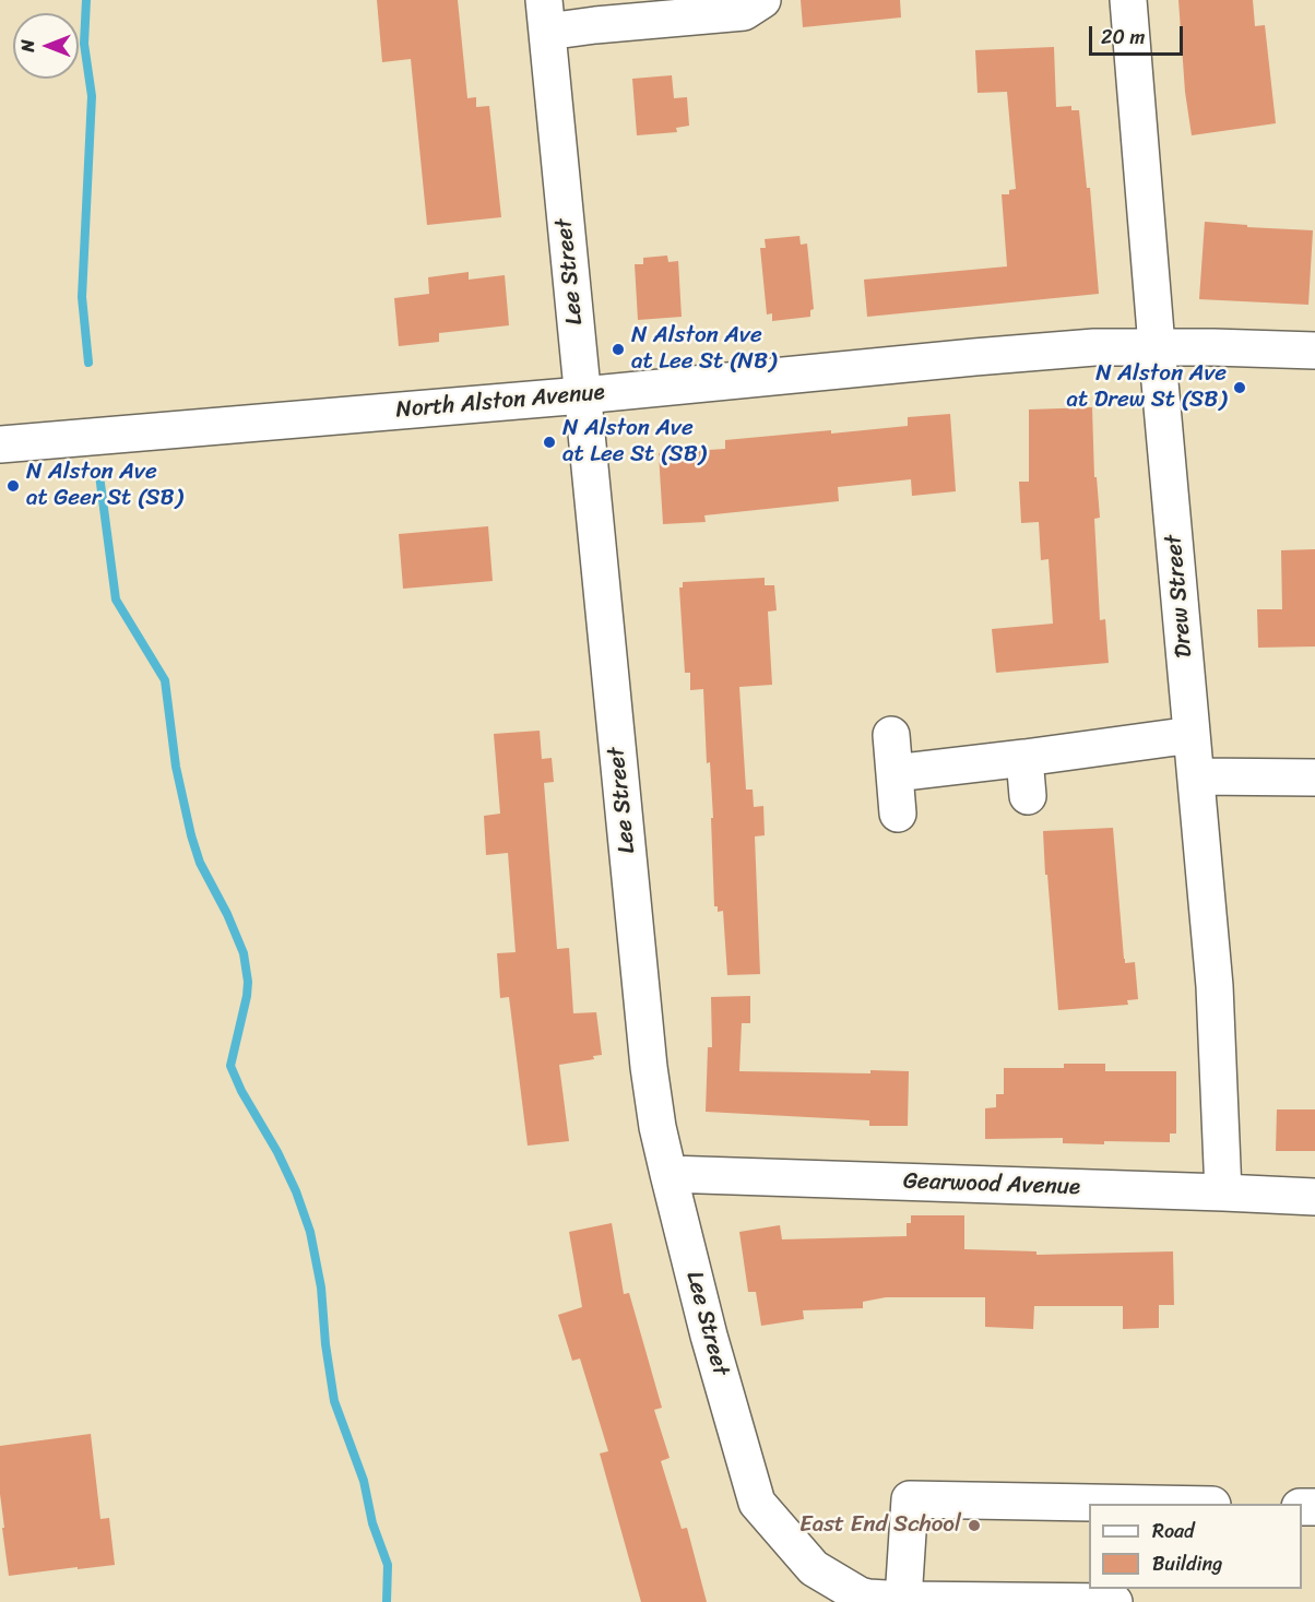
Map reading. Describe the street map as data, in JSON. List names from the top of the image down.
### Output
{
  "streets": {
    "street": [
      "Lee Street",
      "North Alston Avenue",
      "Drew Street",
      "Gearwood Avenue"
    ]
  },
  "crossings": [
    ["Lee Street", "North Alston Avenue"],
    ["Lee Street", "Gearwood Avenue"],
    ["North Alston Avenue", "Drew Street"],
    ["Drew Street", "Gearwood Avenue"]
  ],
  "places": [
    "N Alston Ave at Lee St (NB)",
    "N Alston Ave at Drew St (SB)",
    "N Alston Ave at Lee St (SB)",
    "N Alston Ave at Geer St (SB)",
    "East End School"
  ],
  "legend": ["Road", "Building"],
  "scale_bar": "20 m",
  "north": "left"
}
